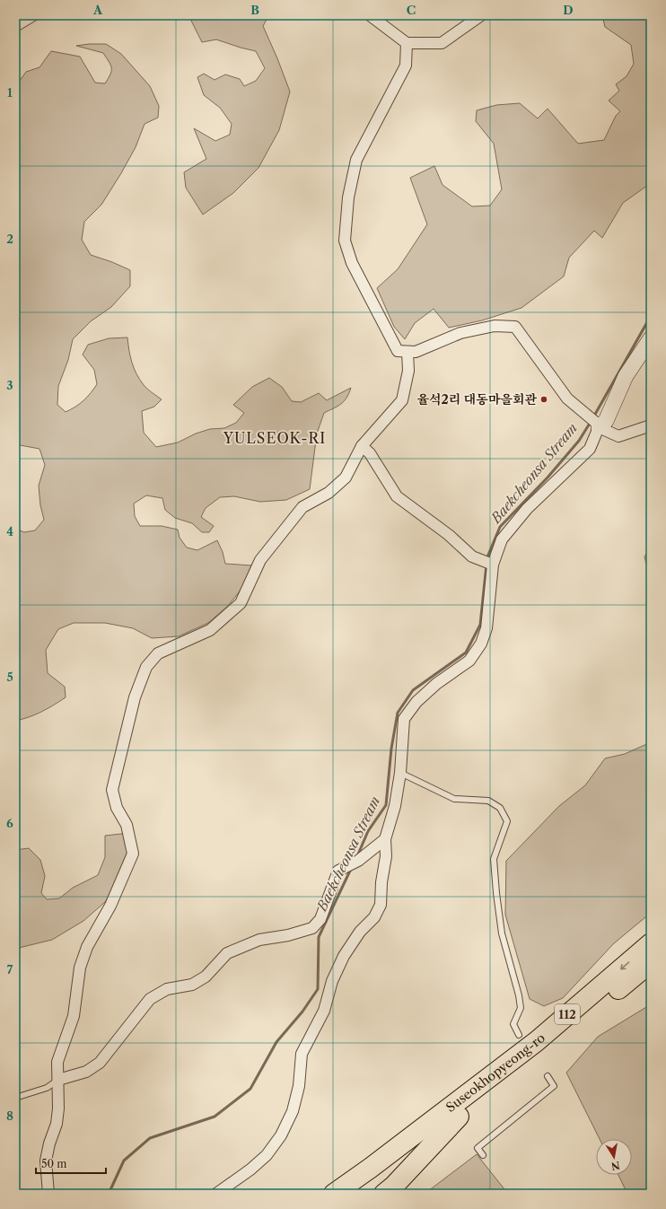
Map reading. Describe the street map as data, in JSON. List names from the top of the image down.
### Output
{
  "streets": {
    "highway": ["112", "Suseokhopyeong-ro"]
  },
  "districts": ["YULSEOK-RI"],
  "water": ["Baekcheonsa Stream"],
  "places": ["율석2리 대동마을회관"],
  "scale_bar": "50 m",
  "north": "bottom",
  "grid": {
    "columns": [
      "A",
      "B",
      "C",
      "D"
    ],
    "rows": [
      "1",
      "2",
      "3",
      "4",
      "5",
      "6",
      "7",
      "8"
    ]
  }
}
